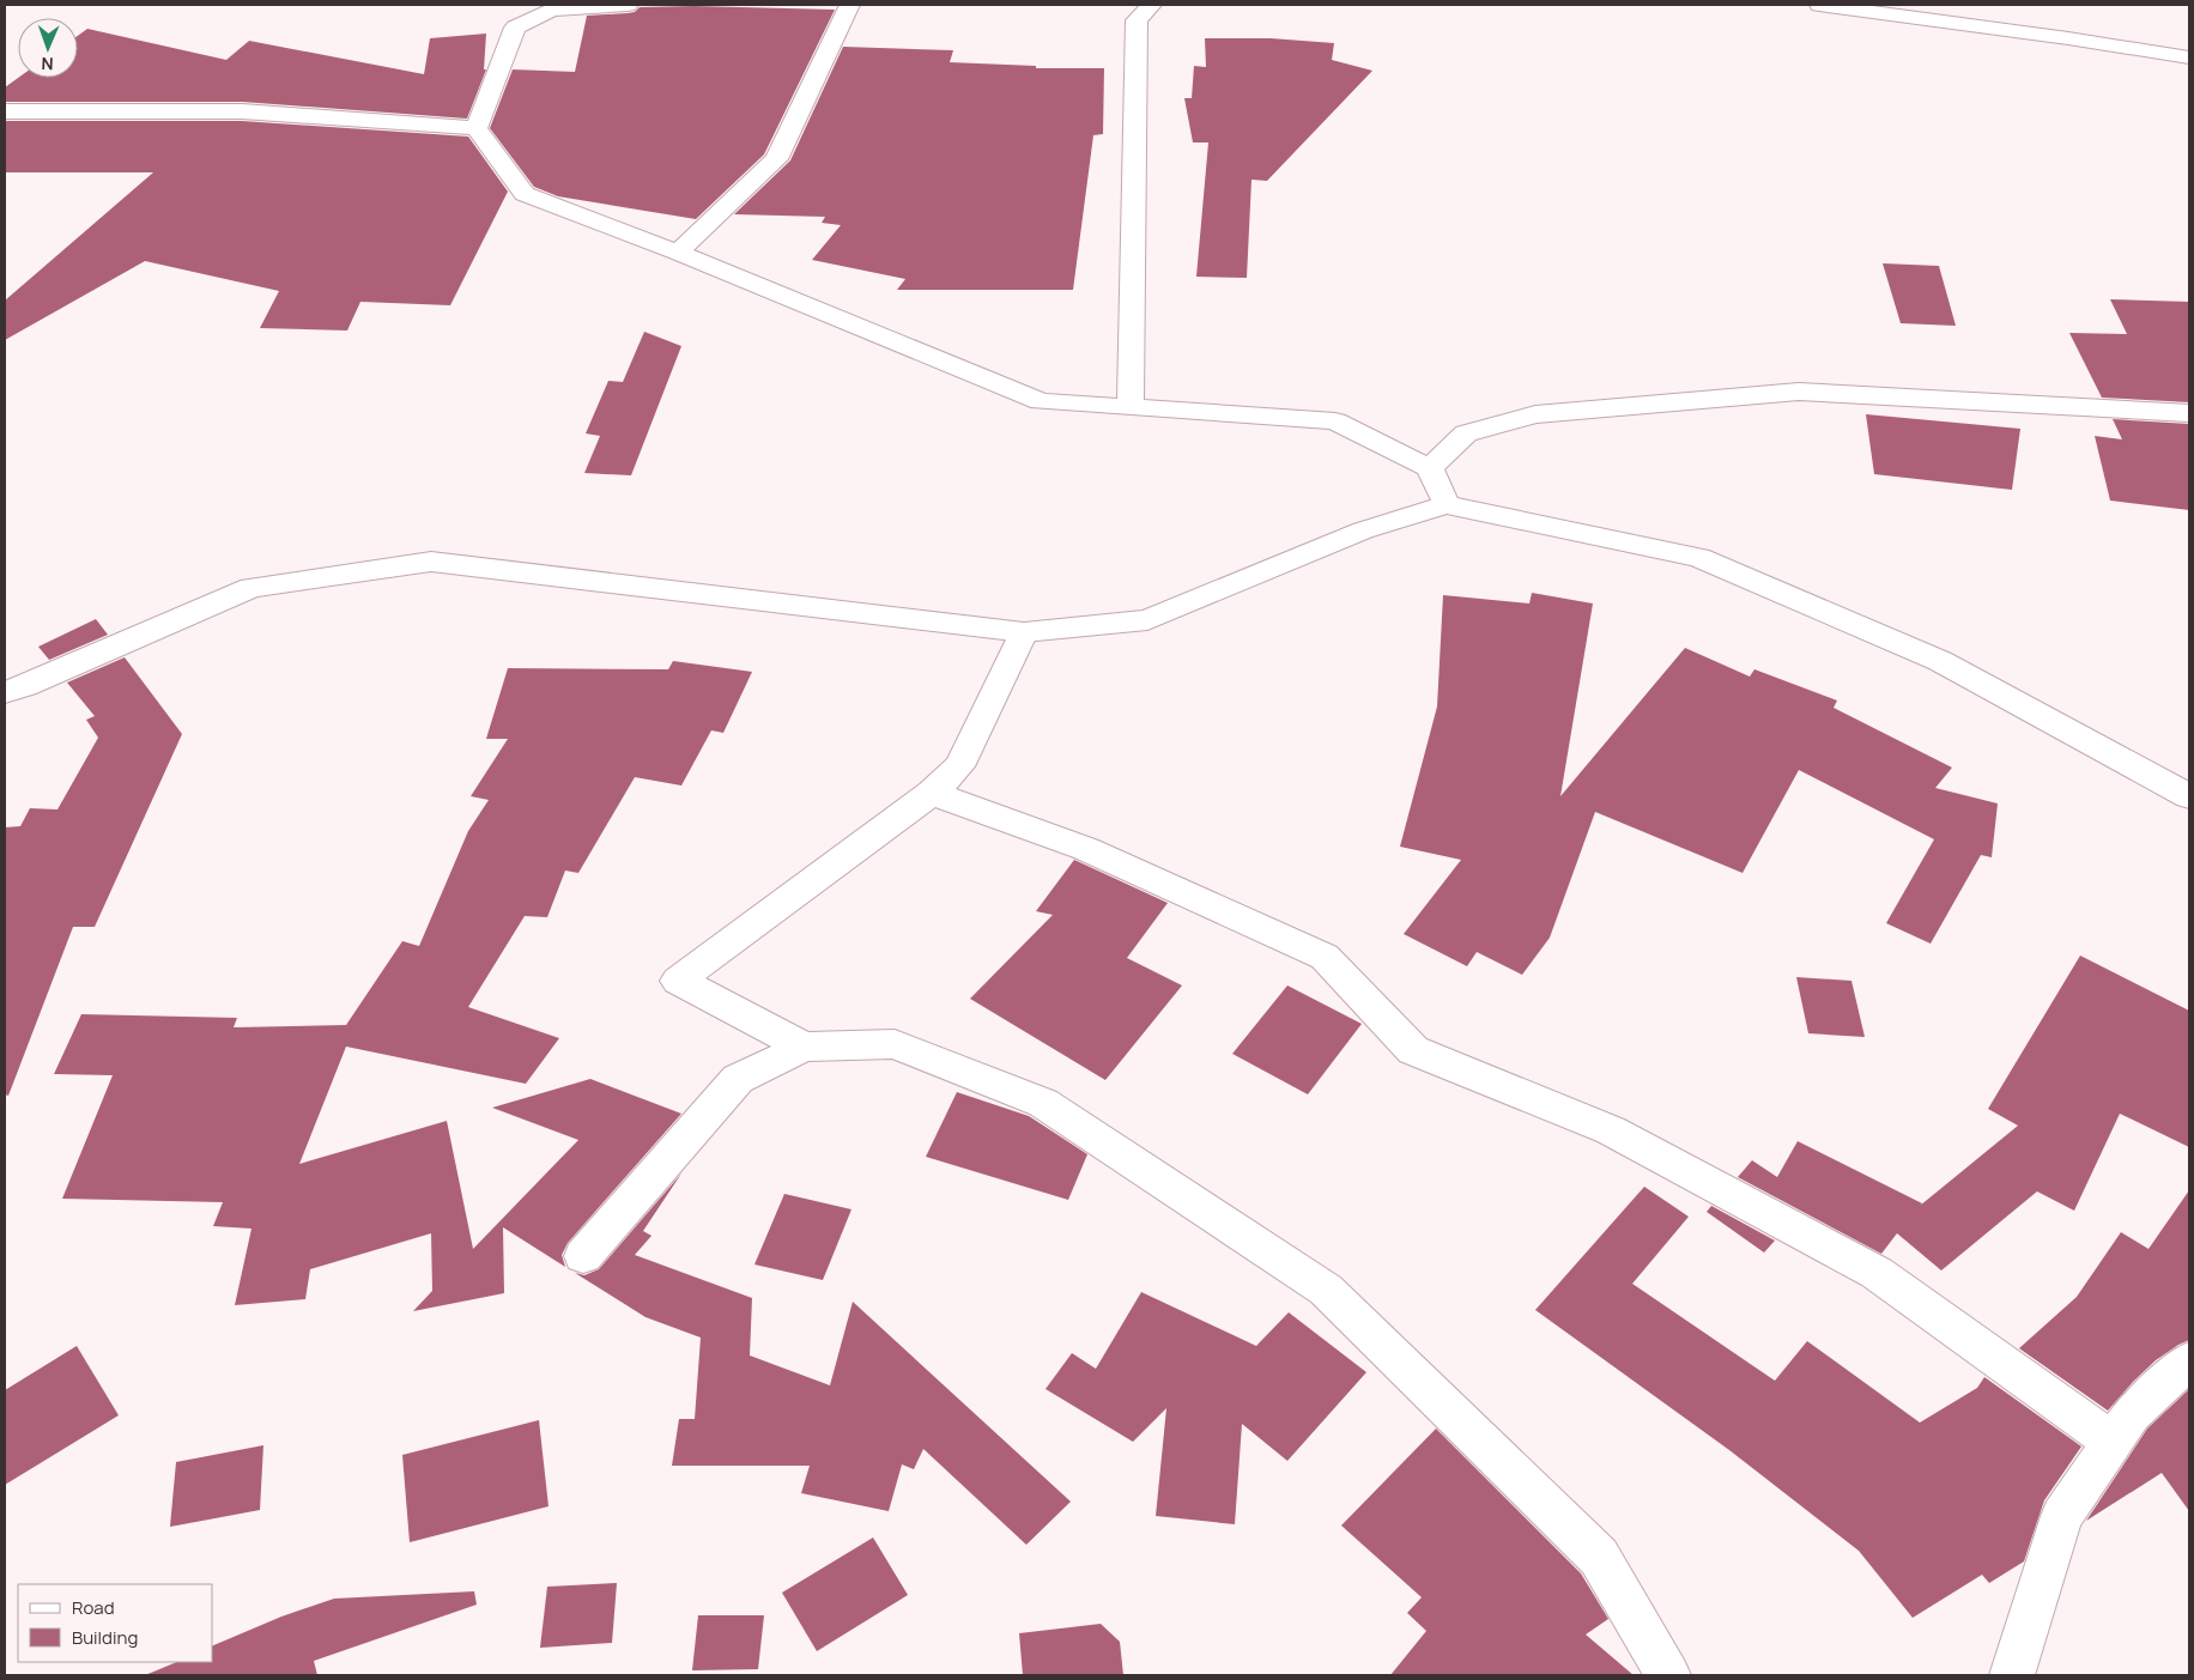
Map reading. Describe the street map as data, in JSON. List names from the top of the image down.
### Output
{
  "legend": ["Road", "Building"],
  "north": "bottom"
}
